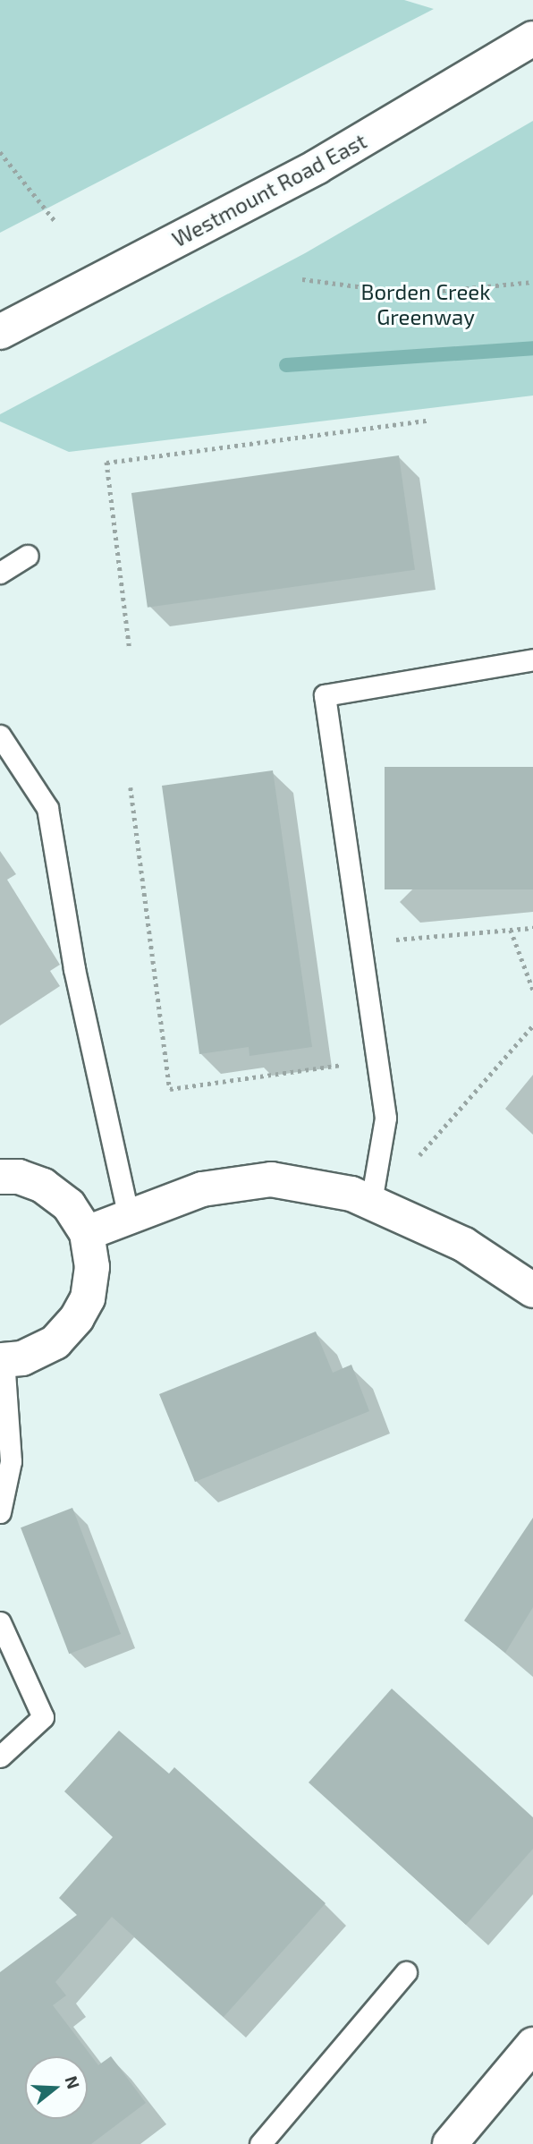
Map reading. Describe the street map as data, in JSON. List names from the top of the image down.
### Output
{
  "streets": {
    "street": ["Westmount Road East"]
  },
  "parks": ["Borden Creek Greenway"],
  "north": "right"
}
